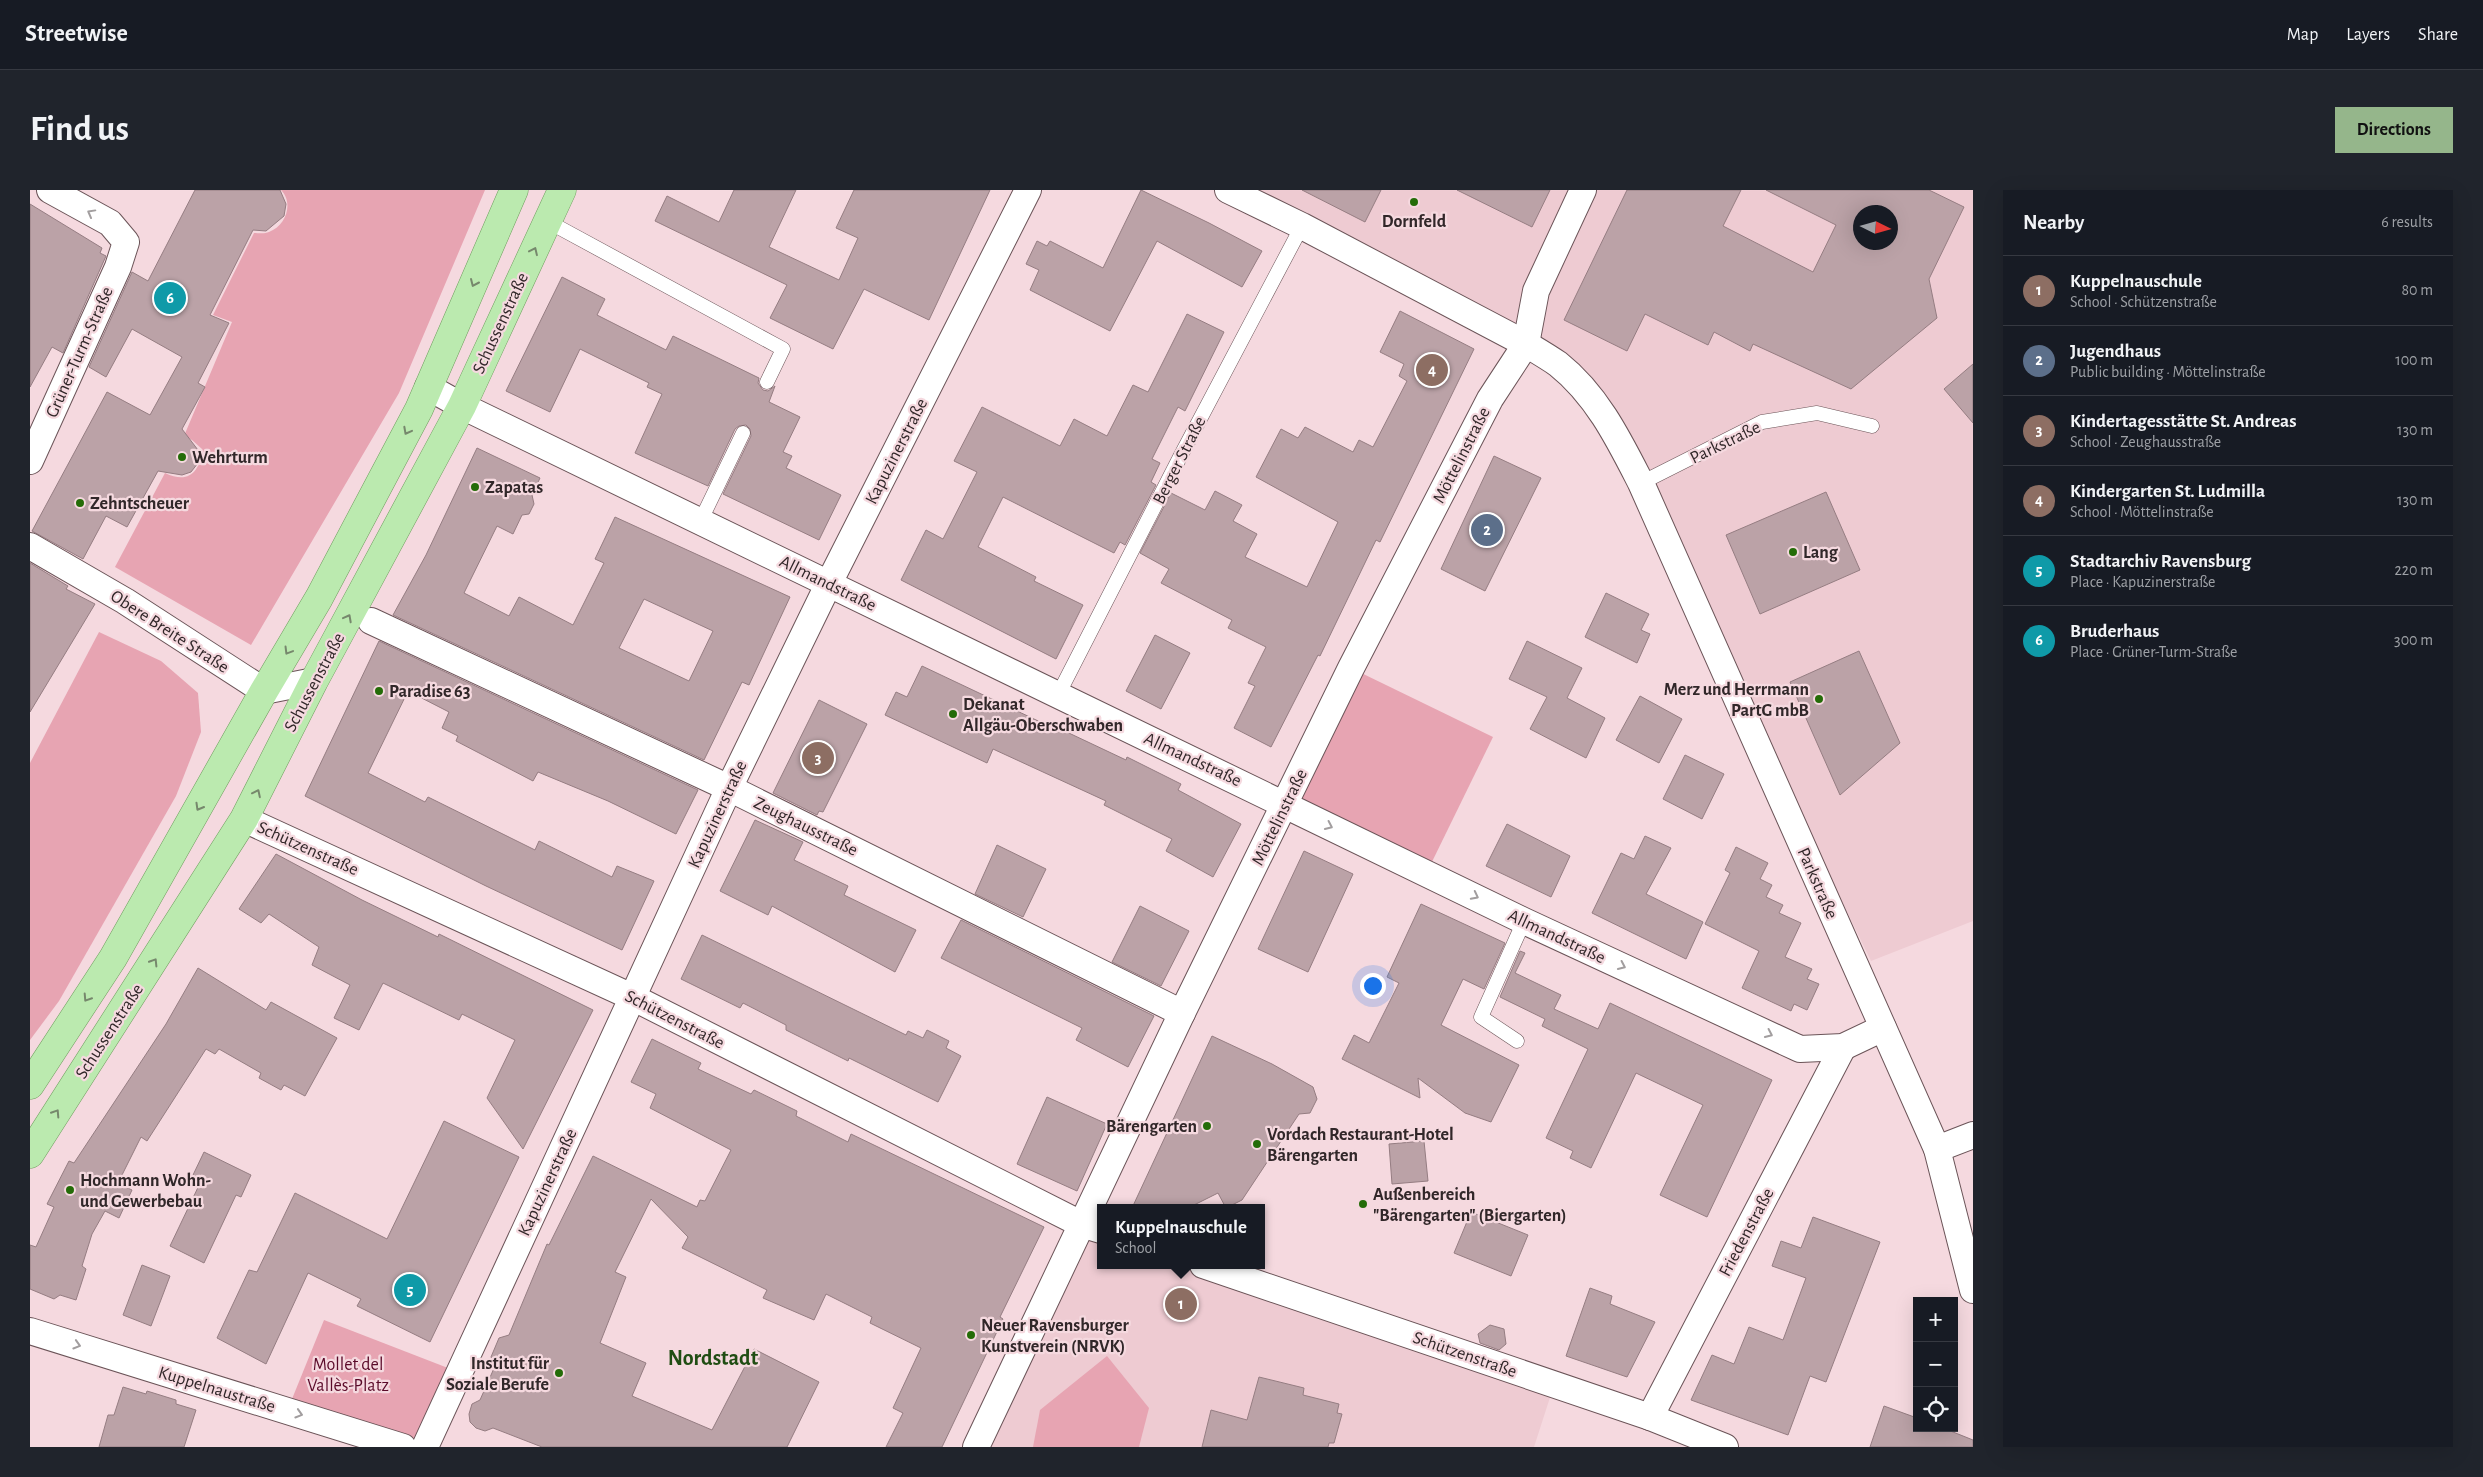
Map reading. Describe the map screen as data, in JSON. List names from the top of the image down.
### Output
{
  "streets": {
    "main road": ["Schussenstraße"],
    "street": [
      "Grüner-Turm-Straße",
      "Parkstraße",
      "Kapuzinerstraße",
      "Möttelinstraße",
      "Allmandstraße",
      "Obere Breite Straße",
      "Zeughausstraße",
      "Schützenstraße",
      "Friedenstraße",
      "Kuppelnaustraße"
    ],
    "lane": ["Berger Straße"]
  },
  "crossings": [
    ["Schussenstraße", "Allmandstraße"],
    ["Schussenstraße", "Obere Breite Straße"],
    ["Schussenstraße", "Schützenstraße"],
    ["Parkstraße", "Möttelinstraße"],
    ["Parkstraße", "Allmandstraße"],
    ["Kapuzinerstraße", "Allmandstraße"],
    ["Kapuzinerstraße", "Zeughausstraße"],
    ["Kapuzinerstraße", "Schützenstraße"],
    ["Möttelinstraße", "Allmandstraße"],
    ["Möttelinstraße", "Zeughausstraße"],
    ["Möttelinstraße", "Schützenstraße"],
    ["Berger Straße", "Allmandstraße"],
    ["Allmandstraße", "Friedenstraße"],
    ["Schützenstraße", "Friedenstraße"]
  ],
  "one_way": ["Grüner-Turm-Straße", "Allmandstraße", "Kuppelnaustraße"],
  "districts": ["Nordstadt"],
  "parks": ["Mollet del Vallès-Platz"],
  "places": [
    "Dornfeld",
    "Wehrturm",
    "Zapatas",
    "Zehntscheuer",
    "Lang",
    "Paradise 63",
    "Merz und Herrmann PartG mbB",
    "Dekanat Allgäu-Oberschwaben",
    "Bärengarten",
    "Vordach Restaurant-Hotel Bärengarten",
    "Hochmann Wohn- und Gewerbebau",
    "Außenbereich \"Bärengarten\" (Biergarten)",
    "Neuer Ravensburger Kunstverein (NRVK)",
    "Institut für Soziale Berufe"
  ],
  "north": "right",
  "page": {
    "header": "Streetwise",
    "nav": ["Map", "Layers", "Share"],
    "buttons": "Directions",
    "title": "Find us",
    "heading": ["Nearby", "6 results"],
    "list": [
      {
        "mark": "1",
        "name": "Kuppelnauschule",
        "note": "School · Schützenstraße",
        "value": "80 m"
      },
      {
        "mark": "2",
        "name": "Jugendhaus",
        "note": "Public building · Möttelinstraße",
        "value": "100 m"
      },
      {
        "mark": "3",
        "name": "Kindertagesstätte St. Andreas",
        "note": "School · Zeughausstraße",
        "value": "130 m"
      },
      {
        "mark": "4",
        "name": "Kindergarten St. Ludmilla",
        "note": "School · Möttelinstraße",
        "value": "130 m"
      },
      {
        "mark": "5",
        "name": "Stadtarchiv Ravensburg",
        "note": "Place · Kapuzinerstraße",
        "value": "220 m"
      },
      {
        "mark": "6",
        "name": "Bruderhaus",
        "note": "Place · Grüner-Turm-Straße",
        "value": "300 m"
      }
    ],
    "pins": [
      "6",
      "4",
      "2",
      "3",
      "5",
      "1"
    ],
    "popup": ["Kuppelnauschule", "School"],
    "map_buttons": ["+", "−"]
  }
}
